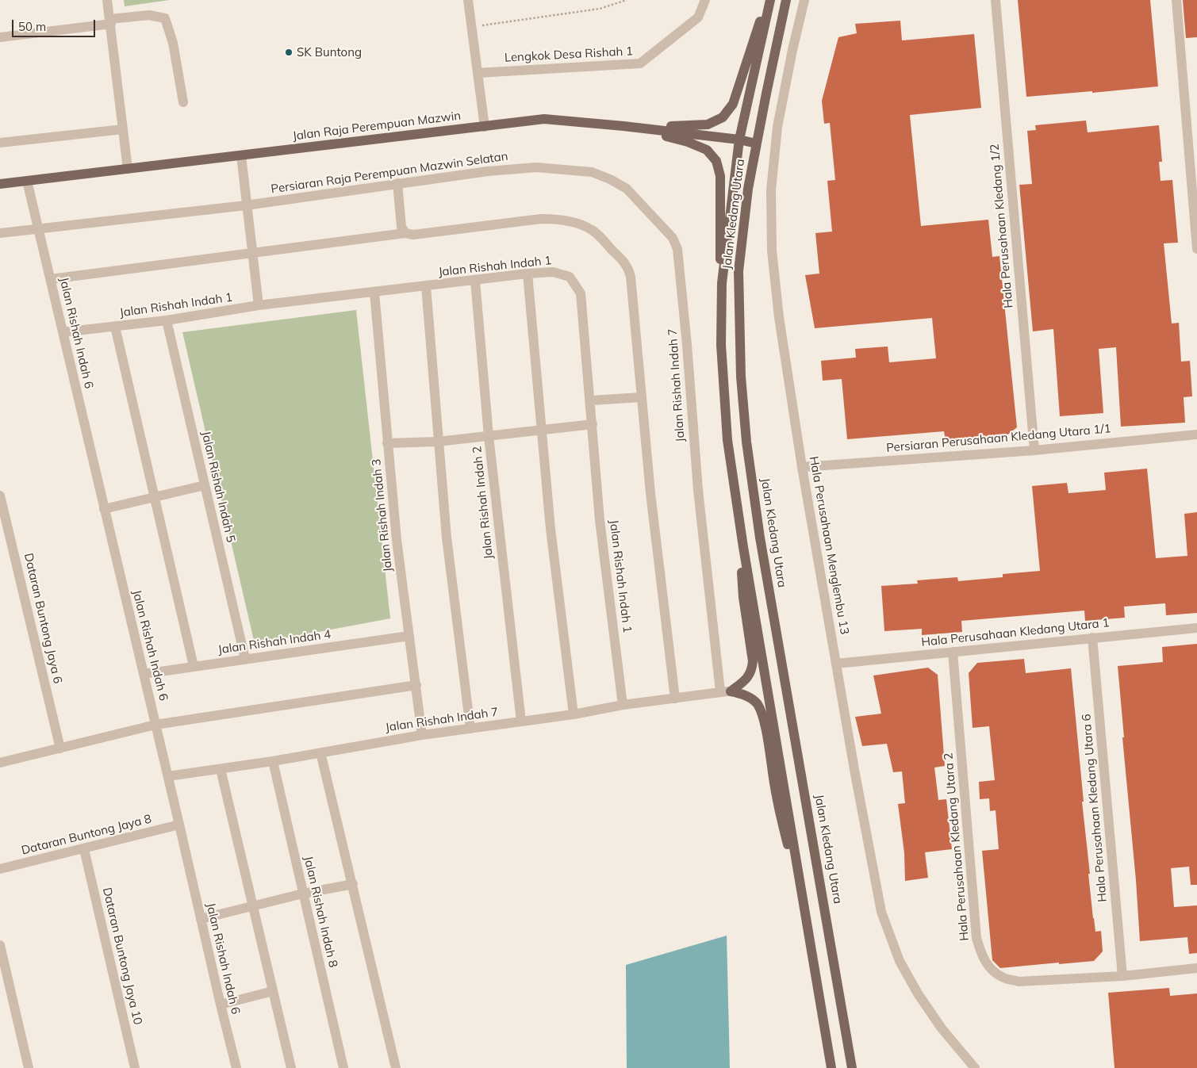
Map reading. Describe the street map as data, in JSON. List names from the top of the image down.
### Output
{
  "streets": {
    "main road": ["Jalan Raja Perempuan Mazwin", "Jalan Kledang Utara"],
    "street": [
      "Lengkok Desa Rishah 1",
      "Persiaran Raja Perempuan Mazwin Selatan",
      "Hala Perusahaan Kledang 1/2",
      "Jalan Rishah Indah 1",
      "Jalan Rishah Indah 6",
      "Jalan Rishah Indah 7",
      "Persiaran Perusahaan Kledang Utara 1/1",
      "Jalan Rishah Indah 5",
      "Jalan Rishah Indah 2",
      "Jalan Rishah Indah 3",
      "Hala Perusahaan Menglembu 13",
      "Dataran Buntong Jaya 6",
      "Hala Perusahaan Kledang Utara 1",
      "Jalan Rishah Indah 4",
      "Hala Perusahaan Kledang Utara 6",
      "Dataran Buntong Jaya 8",
      "Hala Perusahaan Kledang Utara 2",
      "Jalan Rishah Indah 8",
      "Dataran Buntong Jaya 10"
    ]
  },
  "crossings": [
    ["Jalan Raja Perempuan Mazwin", "Jalan Kledang Utara"],
    ["Jalan Raja Perempuan Mazwin", "Jalan Rishah Indah 6"],
    ["Persiaran Raja Perempuan Mazwin Selatan", "Jalan Rishah Indah 6"],
    ["Persiaran Raja Perempuan Mazwin Selatan", "Jalan Rishah Indah 7"],
    ["Hala Perusahaan Kledang 1/2", "Persiaran Perusahaan Kledang Utara 1/1"],
    ["Jalan Rishah Indah 1", "Jalan Rishah Indah 6"],
    ["Jalan Rishah Indah 1", "Jalan Rishah Indah 7"],
    ["Jalan Rishah Indah 1", "Jalan Rishah Indah 5"],
    ["Jalan Rishah Indah 1", "Jalan Rishah Indah 2"],
    ["Jalan Rishah Indah 1", "Jalan Rishah Indah 3"],
    ["Jalan Rishah Indah 6", "Jalan Rishah Indah 7"],
    ["Jalan Rishah Indah 6", "Jalan Rishah Indah 4"],
    ["Jalan Rishah Indah 6", "Dataran Buntong Jaya 8"],
    ["Jalan Rishah Indah 7", "Jalan Rishah Indah 2"],
    ["Jalan Rishah Indah 7", "Jalan Rishah Indah 3"],
    ["Jalan Rishah Indah 7", "Jalan Rishah Indah 8"],
    ["Persiaran Perusahaan Kledang Utara 1/1", "Hala Perusahaan Menglembu 13"],
    ["Jalan Rishah Indah 5", "Jalan Rishah Indah 4"],
    ["Jalan Rishah Indah 3", "Jalan Rishah Indah 4"],
    ["Hala Perusahaan Menglembu 13", "Hala Perusahaan Kledang Utara 1"],
    ["Hala Perusahaan Kledang Utara 1", "Hala Perusahaan Kledang Utara 6"],
    ["Hala Perusahaan Kledang Utara 1", "Hala Perusahaan Kledang Utara 2"],
    ["Hala Perusahaan Kledang Utara 6", "Hala Perusahaan Kledang Utara 2"],
    ["Dataran Buntong Jaya 8", "Dataran Buntong Jaya 10"]
  ],
  "places": ["SK Buntong"],
  "scale_bar": "50 m"
}
